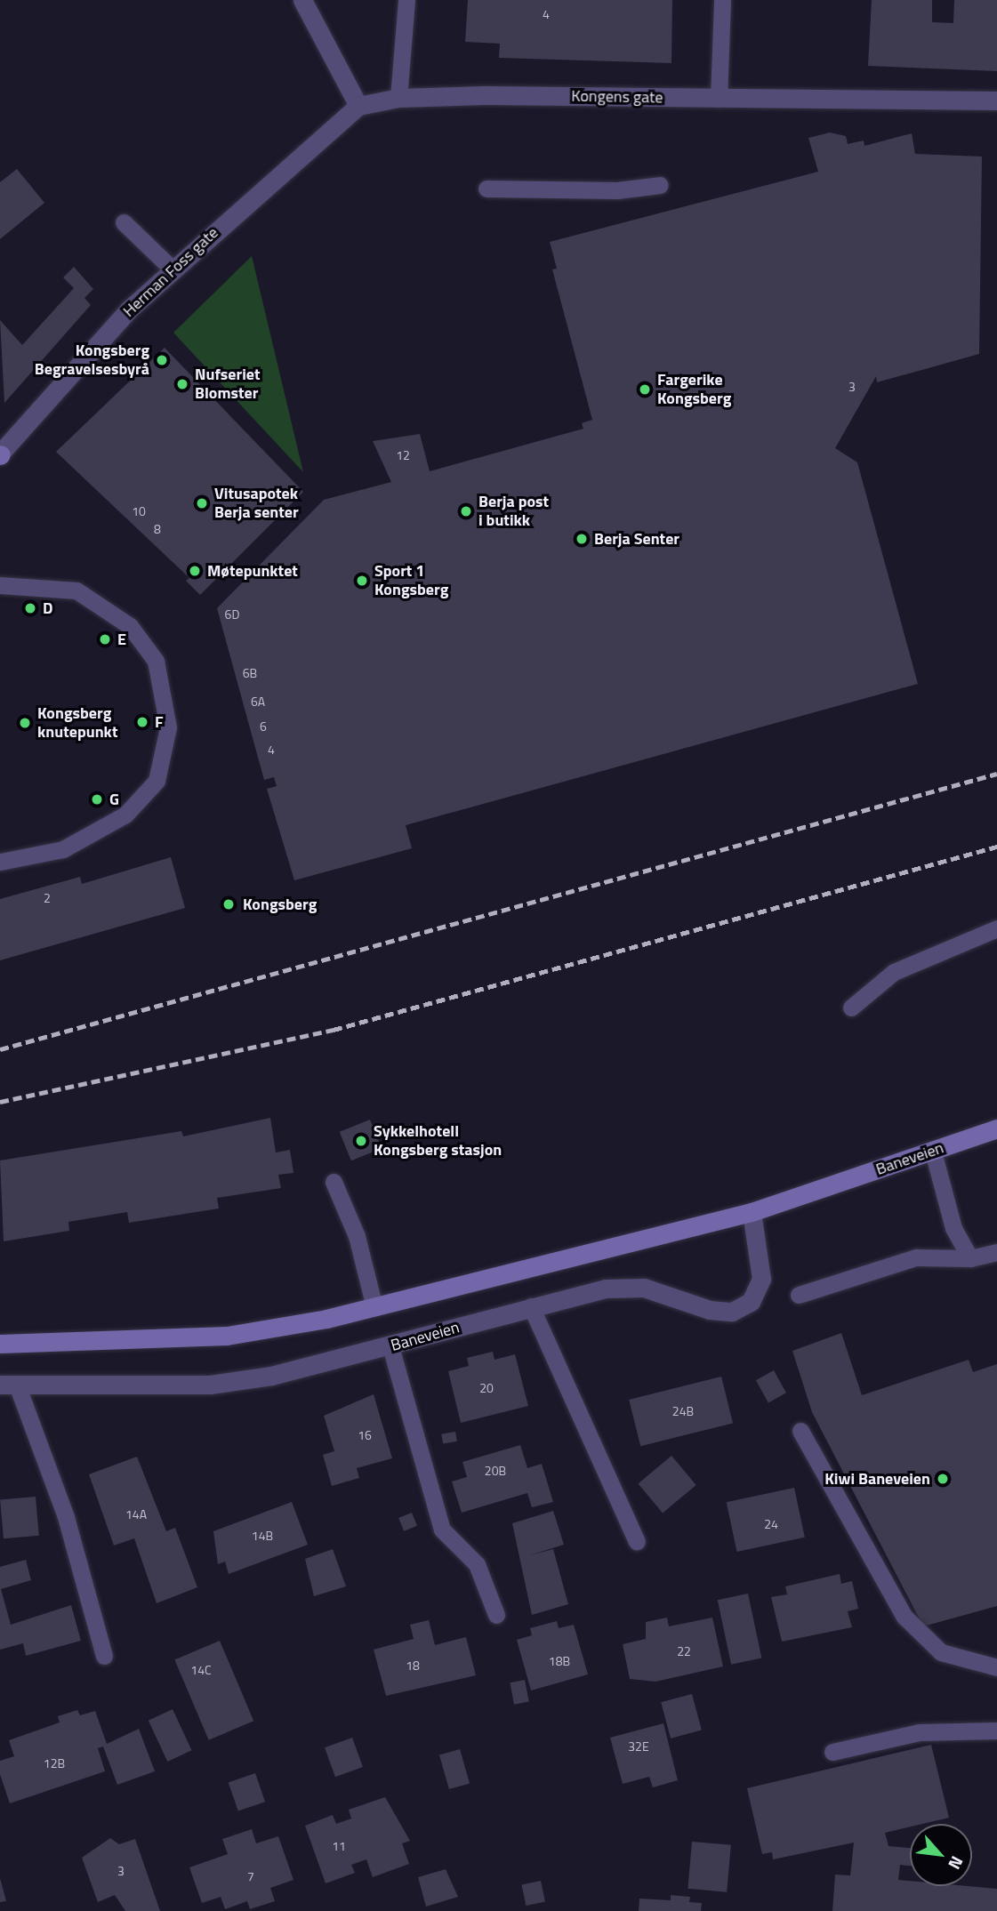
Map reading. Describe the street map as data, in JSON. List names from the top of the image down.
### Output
{
  "streets": {
    "main road": ["Baneveien"],
    "street": ["Kongens gate", "Herman Foss gate"]
  },
  "crossings": [
    ["Kongens gate", "Herman Foss gate"]
  ],
  "places": [
    "Kongsberg Begravelsesbyrå",
    "Nufseriet Blomster",
    "Fargerike Kongsberg",
    "Vitusapotek Berja senter",
    "Berja post i butikk",
    "Berja Senter",
    "Møtepunktet",
    "Sport 1 Kongsberg",
    "D",
    "E",
    "F",
    "Kongsberg knutepunkt",
    "G",
    "Kongsberg",
    "Sykkelhotell Kongsberg stasjon",
    "Kiwi Baneveien"
  ],
  "house_numbers": [
    "4",
    "3",
    "12",
    "10",
    "8",
    "6D",
    "6B",
    "6A",
    "6",
    "4",
    "2",
    "20",
    "24B",
    "16",
    "20B",
    "14A",
    "24",
    "14B",
    "22",
    "18B",
    "18",
    "14C",
    "32E",
    "12B",
    "11",
    "3",
    "7"
  ],
  "north": "bottom right"
}
